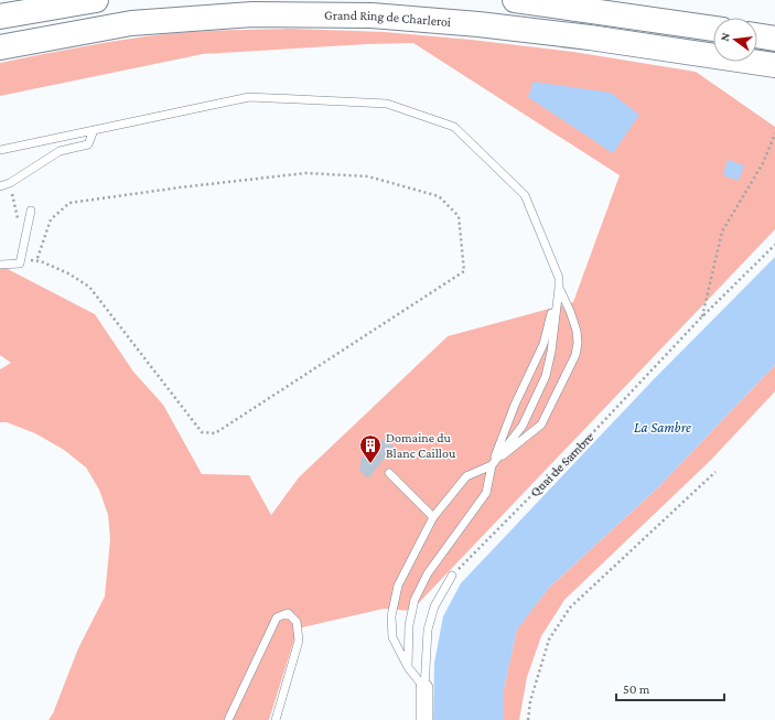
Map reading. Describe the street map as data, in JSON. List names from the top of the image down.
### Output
{
  "streets": {
    "highway": ["Grand Ring de Charleroi"],
    "path": ["Quai de Sambre"]
  },
  "water": ["La Sambre"],
  "places": {
    "building": ["Domaine du Blanc Caillou"]
  },
  "scale_bar": "50 m",
  "north": "left"
}
